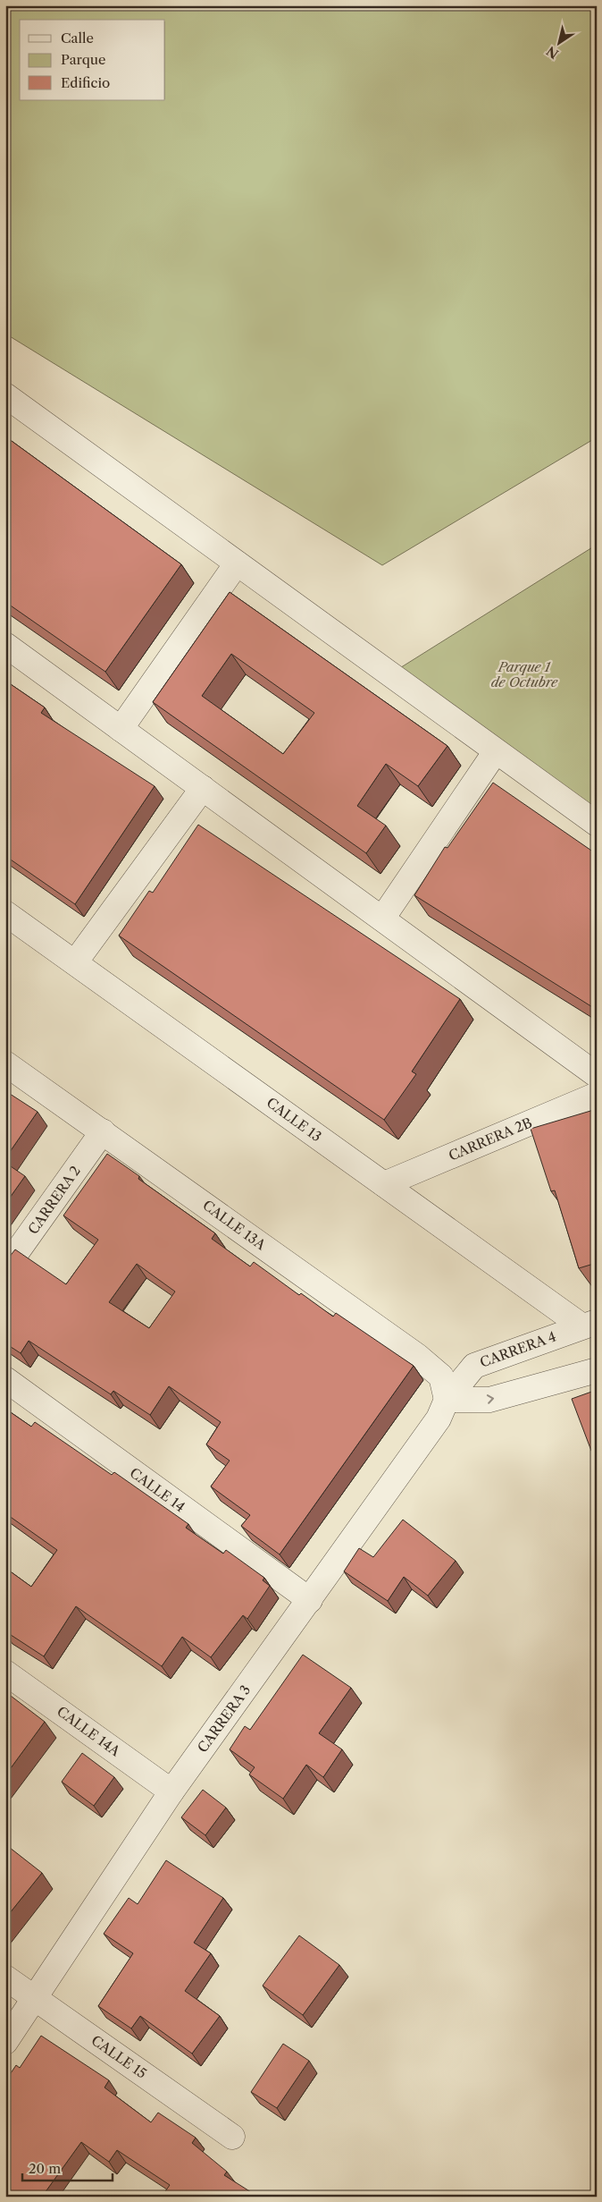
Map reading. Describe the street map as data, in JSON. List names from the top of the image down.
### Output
{
  "streets": {
    "street": [
      "CALLE 13",
      "CARRERA 2B",
      "CARRERA 2",
      "CALLE 13A",
      "CARRERA 4",
      "CALLE 14",
      "CARRERA 3",
      "CALLE 14A",
      "CALLE 15"
    ]
  },
  "crossings": [
    ["CALLE 13", "CARRERA 2B"],
    ["CALLE 13", "CARRERA 4"],
    ["CARRERA 2", "CALLE 13A"],
    ["CALLE 13A", "CARRERA 4"],
    ["CALLE 13A", "CARRERA 3"],
    ["CARRERA 4", "CARRERA 3"],
    ["CALLE 14", "CARRERA 3"],
    ["CARRERA 3", "CALLE 14A"],
    ["CARRERA 3", "CALLE 15"]
  ],
  "parks": ["Parque 1 de Octubre"],
  "legend": ["Calle", "Parque", "Edificio"],
  "scale_bar": "20 m",
  "north": "bottom left"
}
